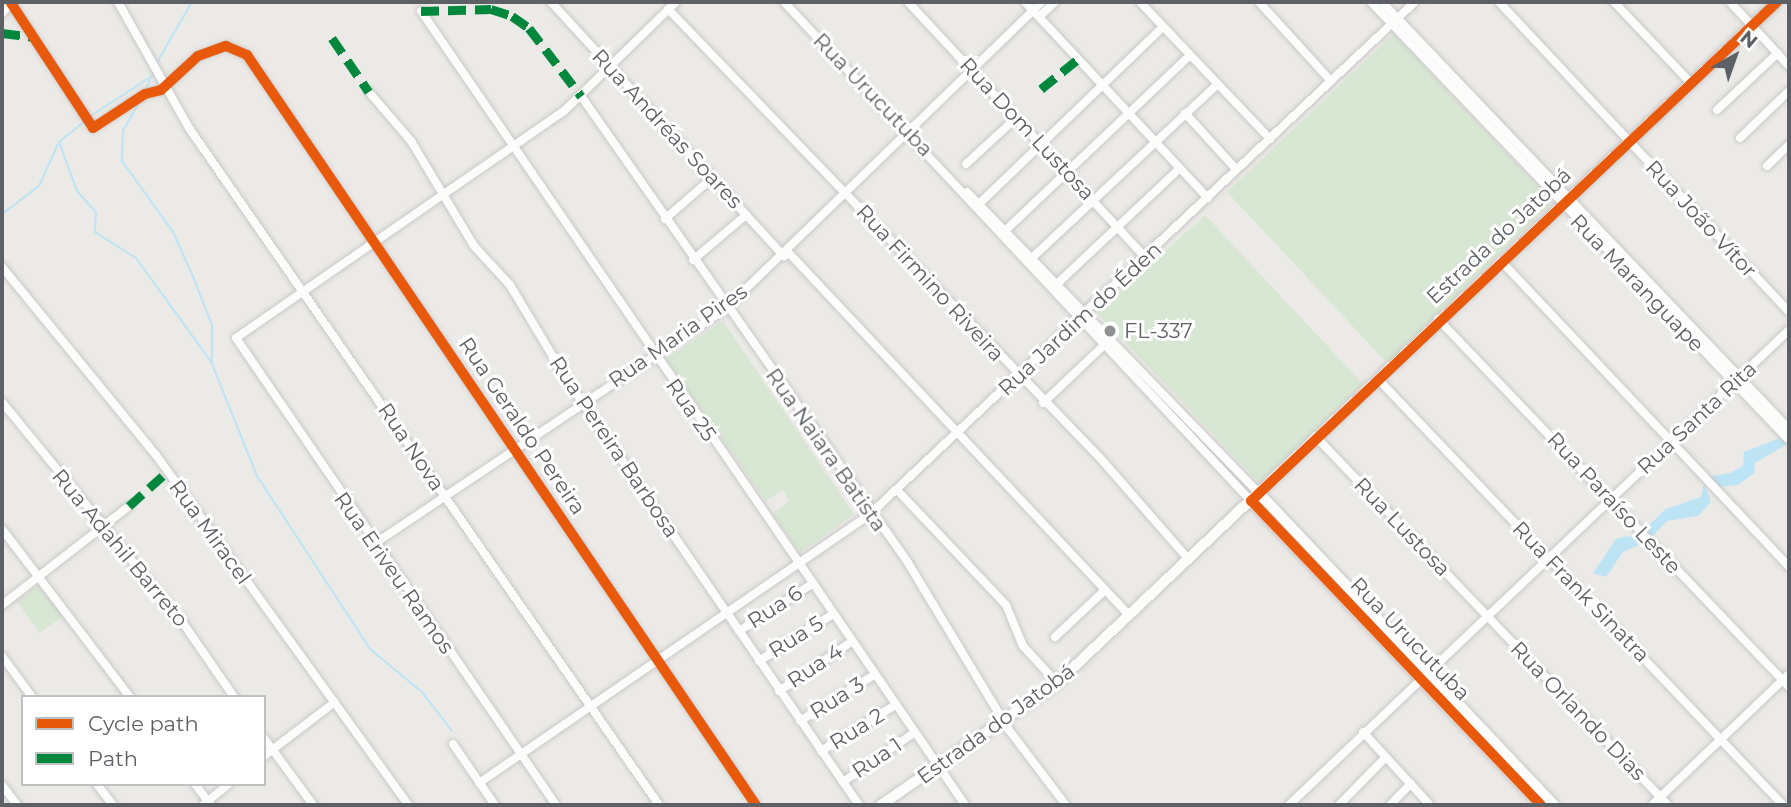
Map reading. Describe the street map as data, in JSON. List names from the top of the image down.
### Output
{
  "streets": {
    "street": [
      "Rua Urucutuba",
      "Rua Andréas Soares",
      "Rua Dom Lustosa",
      "Rua João Vítor",
      "Estrada do Jatobá",
      "Rua Firmino Riveira",
      "Rua Maranguape",
      "Rua Jardim do Éden",
      "Rua Maria Pires",
      "Rua 25",
      "Rua Santa Rita",
      "Rua Geraldo Pereira",
      "Rua Nova",
      "Rua Pereira Barbosa",
      "Rua Naiara Batista",
      "Rua Paraíso Leste",
      "Rua Lustosa",
      "Rua Miracel",
      "Rua Adahil Barreto",
      "Rua Eriveu Ramos",
      "Rua Frank Sinatra",
      "Rua 6",
      "Rua 5",
      "Rua 4",
      "Rua 3",
      "Rua Orlando Dias",
      "Rua 2",
      "Rua 1"
    ]
  },
  "crossings": [
    ["Rua Urucutuba", "Estrada do Jatobá"],
    ["Rua Urucutuba", "Rua Jardim do Éden"],
    ["Rua Urucutuba", "Rua Maria Pires"],
    ["Rua Urucutuba", "Rua Santa Rita"],
    ["Rua Andréas Soares", "Rua Jardim do Éden"],
    ["Rua Andréas Soares", "Rua Maria Pires"],
    ["Rua Dom Lustosa", "Rua Jardim do Éden"],
    ["Rua Dom Lustosa", "Rua Maria Pires"],
    ["Rua João Vítor", "Estrada do Jatobá"],
    ["Estrada do Jatobá", "Rua Firmino Riveira"],
    ["Estrada do Jatobá", "Rua Maranguape"],
    ["Estrada do Jatobá", "Rua 25"],
    ["Estrada do Jatobá", "Rua Naiara Batista"],
    ["Estrada do Jatobá", "Rua Paraíso Leste"],
    ["Estrada do Jatobá", "Rua Lustosa"],
    ["Estrada do Jatobá", "Rua Frank Sinatra"],
    ["Rua Firmino Riveira", "Rua Jardim do Éden"],
    ["Rua Firmino Riveira", "Rua Maria Pires"],
    ["Rua Maranguape", "Rua Jardim do Éden"],
    ["Rua Maranguape", "Rua Santa Rita"],
    ["Rua Jardim do Éden", "Rua 25"],
    ["Rua Jardim do Éden", "Rua Geraldo Pereira"],
    ["Rua Jardim do Éden", "Rua Nova"],
    ["Rua Jardim do Éden", "Rua Pereira Barbosa"],
    ["Rua Jardim do Éden", "Rua Naiara Batista"],
    ["Rua Jardim do Éden", "Rua Eriveu Ramos"],
    ["Rua Maria Pires", "Rua 25"],
    ["Rua Maria Pires", "Rua Geraldo Pereira"],
    ["Rua Maria Pires", "Rua Nova"],
    ["Rua Maria Pires", "Rua Pereira Barbosa"],
    ["Rua Maria Pires", "Rua Naiara Batista"],
    ["Rua Maria Pires", "Rua Eriveu Ramos"],
    ["Rua 25", "Rua 6"],
    ["Rua 25", "Rua 5"],
    ["Rua 25", "Rua 4"],
    ["Rua 25", "Rua 3"],
    ["Rua 25", "Rua 2"],
    ["Rua 25", "Rua 1"],
    ["Rua Santa Rita", "Rua Paraíso Leste"],
    ["Rua Santa Rita", "Rua Lustosa"],
    ["Rua Santa Rita", "Rua Frank Sinatra"],
    ["Rua Santa Rita", "Rua Orlando Dias"],
    ["Rua Geraldo Pereira", "Rua Nova"],
    ["Rua Nova", "Rua Eriveu Ramos"],
    ["Rua Pereira Barbosa", "Rua 6"],
    ["Rua Pereira Barbosa", "Rua 5"],
    ["Rua Pereira Barbosa", "Rua 4"],
    ["Rua Pereira Barbosa", "Rua 3"],
    ["Rua Pereira Barbosa", "Rua 2"],
    ["Rua Pereira Barbosa", "Rua 1"],
    ["Rua Lustosa", "Rua Orlando Dias"]
  ],
  "places": ["FL-337"],
  "legend": ["Cycle path", "Path"],
  "north": "top right"
}
